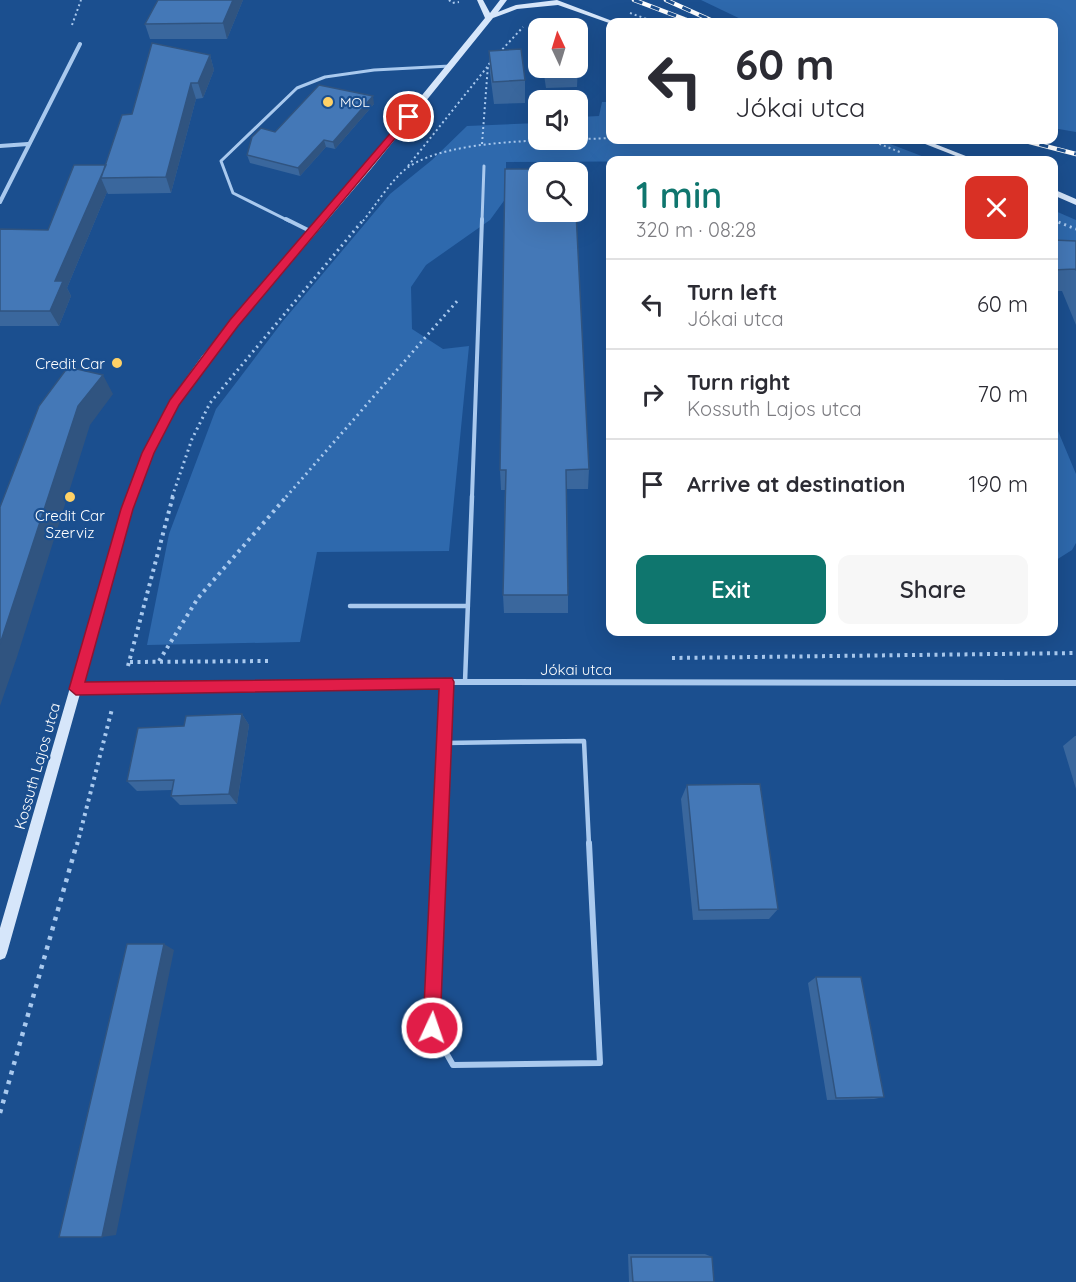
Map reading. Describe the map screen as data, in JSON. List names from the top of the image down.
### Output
{
  "streets": {
    "street": ["Jókai utca", "Kossuth Lajos utca"]
  },
  "crossings": [
    ["Jókai utca", "Kossuth Lajos utca"]
  ],
  "places": ["MOL", "Credit Car", "Credit Car Szerviz"],
  "north": "top",
  "page": {
    "turn": ["60 m", "Jókai utca"],
    "heading": ["1 min", "320 m · 08:28"],
    "list": [
      {
        "name": "Turn left",
        "note": "Jókai utca",
        "value": "60 m"
      },
      {
        "name": "Turn right",
        "note": "Kossuth Lajos utca",
        "value": "70 m"
      },
      {
        "name": "Arrive at destination",
        "value": "190 m"
      }
    ],
    "buttons": ["Exit", "Share"]
  }
}
